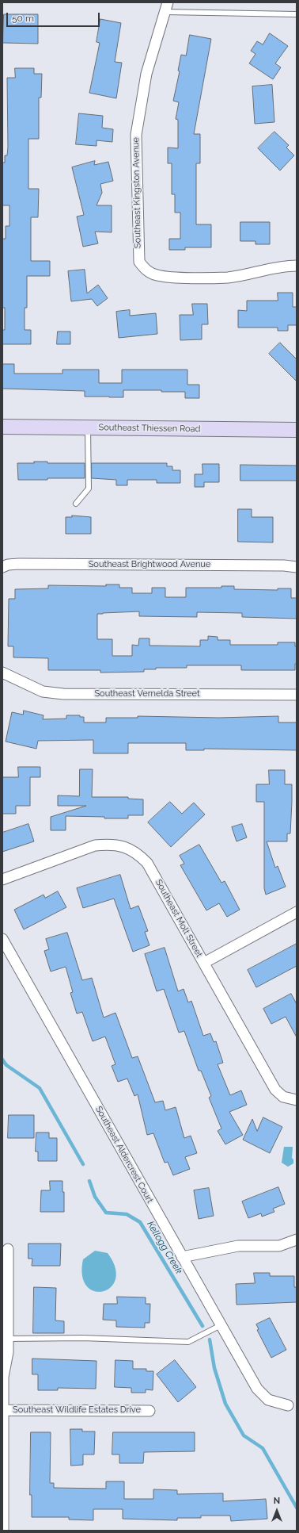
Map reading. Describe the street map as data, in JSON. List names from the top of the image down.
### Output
{
  "streets": {
    "main road": ["Southeast Thiessen Road"],
    "street": [
      "Southeast Kingston Avenue",
      "Southeast Brightwood Avenue",
      "Southeast Vernelda Street",
      "Southeast Molt Street",
      "Southeast Aldercrest Court",
      "Southeast Wildlife Estates Drive"
    ]
  },
  "water": ["Kellogg Creek"],
  "scale_bar": "50 m",
  "north": "top"
}
